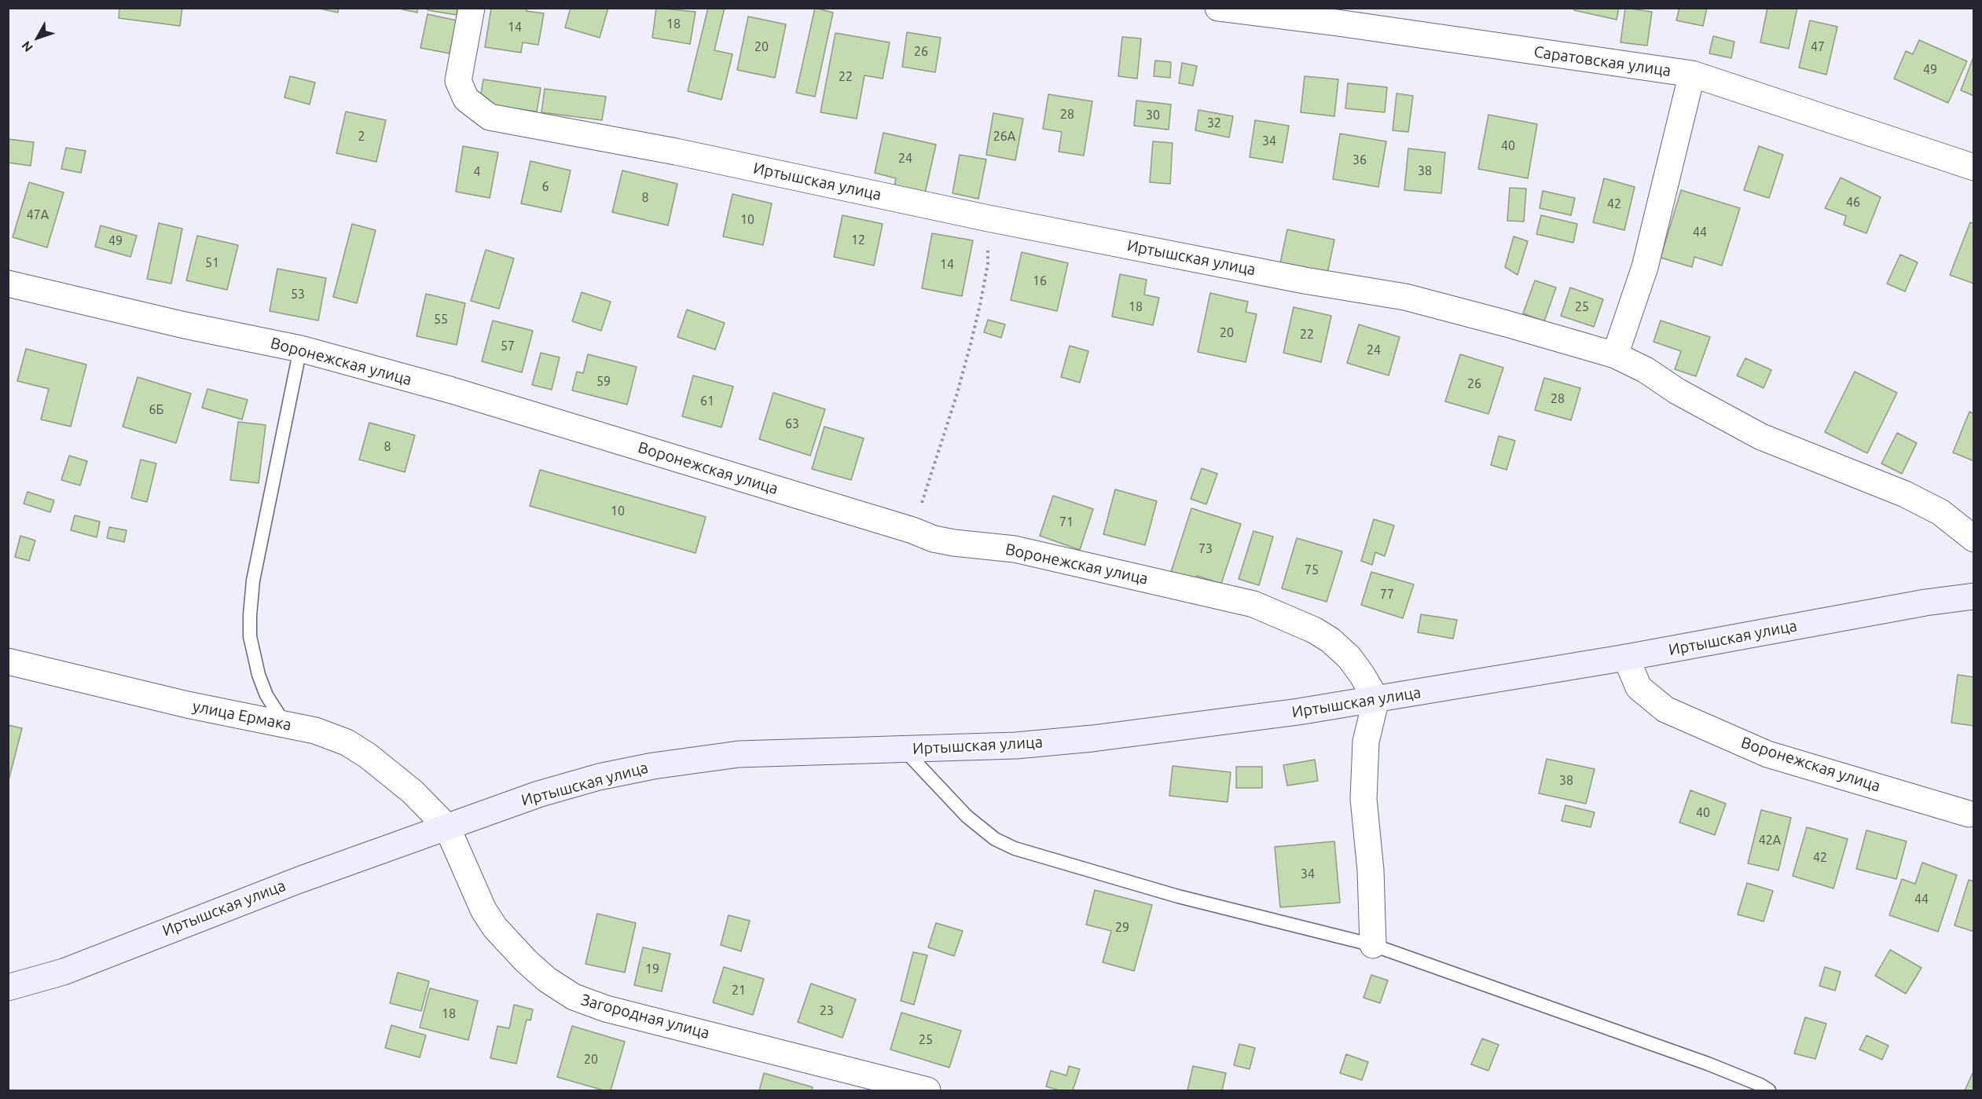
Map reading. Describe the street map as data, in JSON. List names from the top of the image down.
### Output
{
  "streets": {
    "main road": ["Иртышская улица"],
    "street": [
      "Саратовская улица",
      "Воронежская улица",
      "улица Ермака",
      "Загородная улица"
    ]
  },
  "crossings": [
    ["Иртышская улица", "Воронежская улица"],
    ["Иртышская улица", "улица Ермака"],
    ["Иртышская улица", "Загородная улица"],
    ["улица Ермака", "Загородная улица"]
  ],
  "house_numbers": [
    "18",
    "14",
    "20",
    "47",
    "26",
    "49",
    "22",
    "28",
    "30",
    "32",
    "2",
    "26А",
    "34",
    "40",
    "24",
    "36",
    "38",
    "4",
    "6",
    "8",
    "46",
    "42",
    "47А",
    "10",
    "44",
    "12",
    "49",
    "51",
    "14",
    "16",
    "53",
    "18",
    "25",
    "55",
    "20",
    "22",
    "57",
    "24",
    "59",
    "26",
    "28",
    "61",
    "6Б",
    "63",
    "8",
    "10",
    "71",
    "73",
    "75",
    "77",
    "38",
    "40",
    "42А",
    "42",
    "34",
    "44",
    "29",
    "19",
    "21",
    "23",
    "18",
    "25",
    "20"
  ],
  "north": "bottom left"
}
